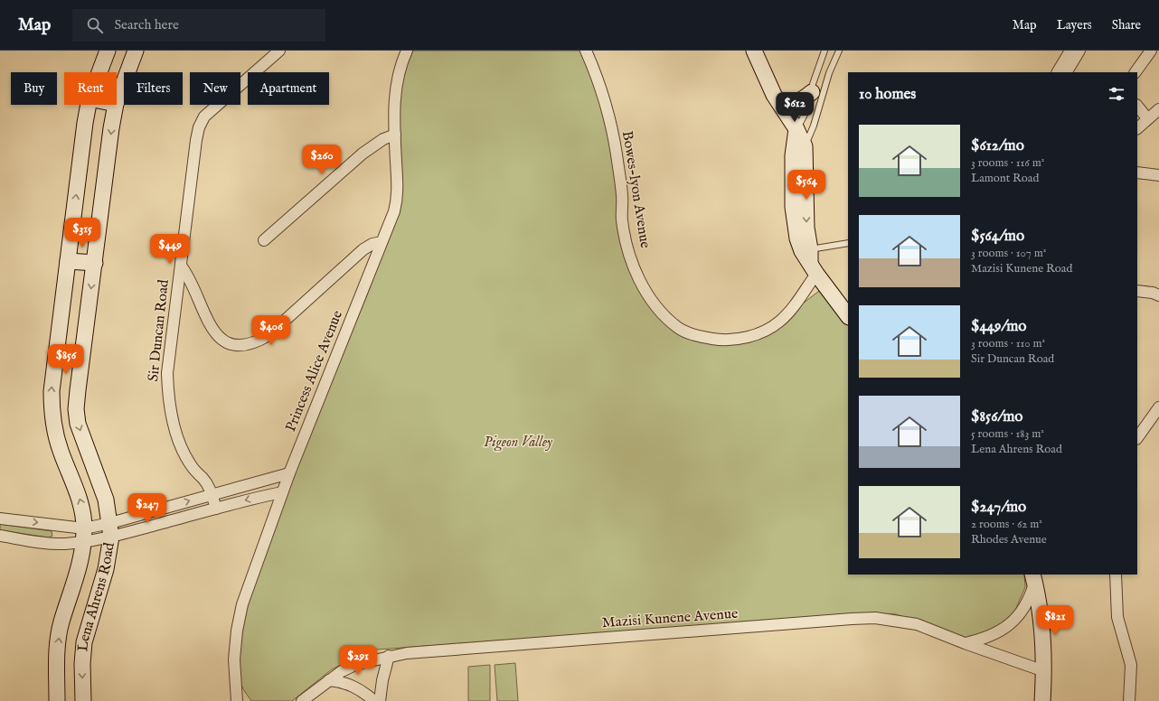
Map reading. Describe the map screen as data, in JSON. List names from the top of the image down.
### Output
{
  "streets": {
    "main road": ["Lena Ahrens Road"],
    "street": [
      "Bowes-lyon Avenue",
      "Sir Duncan Road",
      "Princess Alice Avenue",
      "Mazisi Kunene Avenue"
    ]
  },
  "parks": ["Pigeon Valley"],
  "page": {
    "header": "Map",
    "search": "Search here",
    "nav": ["Map", "Layers", "Share"],
    "chip": [
      "Buy",
      "Rent",
      "Filters",
      "New",
      "Apartment"
    ],
    "heading": "10 homes",
    "price": [
      "$612",
      "$260",
      "$564",
      "$315",
      "$449",
      "$406",
      "$856",
      "$247",
      "$821",
      "$291"
    ],
    "list": [
      {
        "name": "$612/mo",
        "note": "3 rooms · 116 m² · Lamont Road"
      },
      {
        "name": "$564/mo",
        "note": "3 rooms · 107 m² · Mazisi Kunene Road"
      },
      {
        "name": "$449/mo",
        "note": "3 rooms · 110 m² · Sir Duncan Road"
      },
      {
        "name": "$856/mo",
        "note": "5 rooms · 183 m² · Lena Ahrens Road"
      },
      {
        "name": "$247/mo",
        "note": "2 rooms · 62 m² · Rhodes Avenue"
      }
    ]
  }
}
